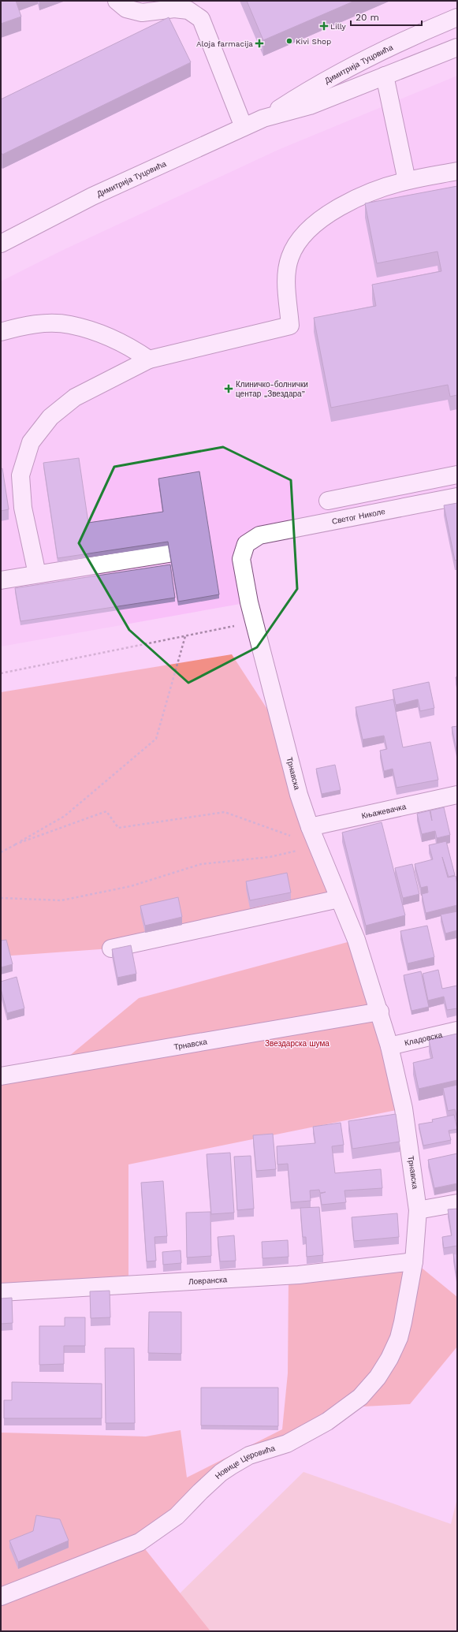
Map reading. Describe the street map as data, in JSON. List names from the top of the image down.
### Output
{
  "streets": {
    "street": [
      "Димитрија Туцовића",
      "Светог Николе",
      "Трнавска",
      "Књажевачка",
      "Кладовска",
      "Ловранска",
      "Новице Церовића"
    ]
  },
  "crossings": [
    ["Светог Николе", "Трнавска"],
    ["Трнавска", "Књажевачка"],
    ["Трнавска", "Кладовска"],
    ["Трнавска", "Ловранска"],
    ["Трнавска", "Новице Церовића"],
    ["Ловранска", "Новице Церовића"]
  ],
  "parks": ["Звездарска шума"],
  "places": {
    "health": ["Lilly", "Aloja farmacija", "Клиничко-болнички центар „Звездара”"],
    "other": ["Kivi Shop"]
  },
  "scale_bar": "20 m"
}
